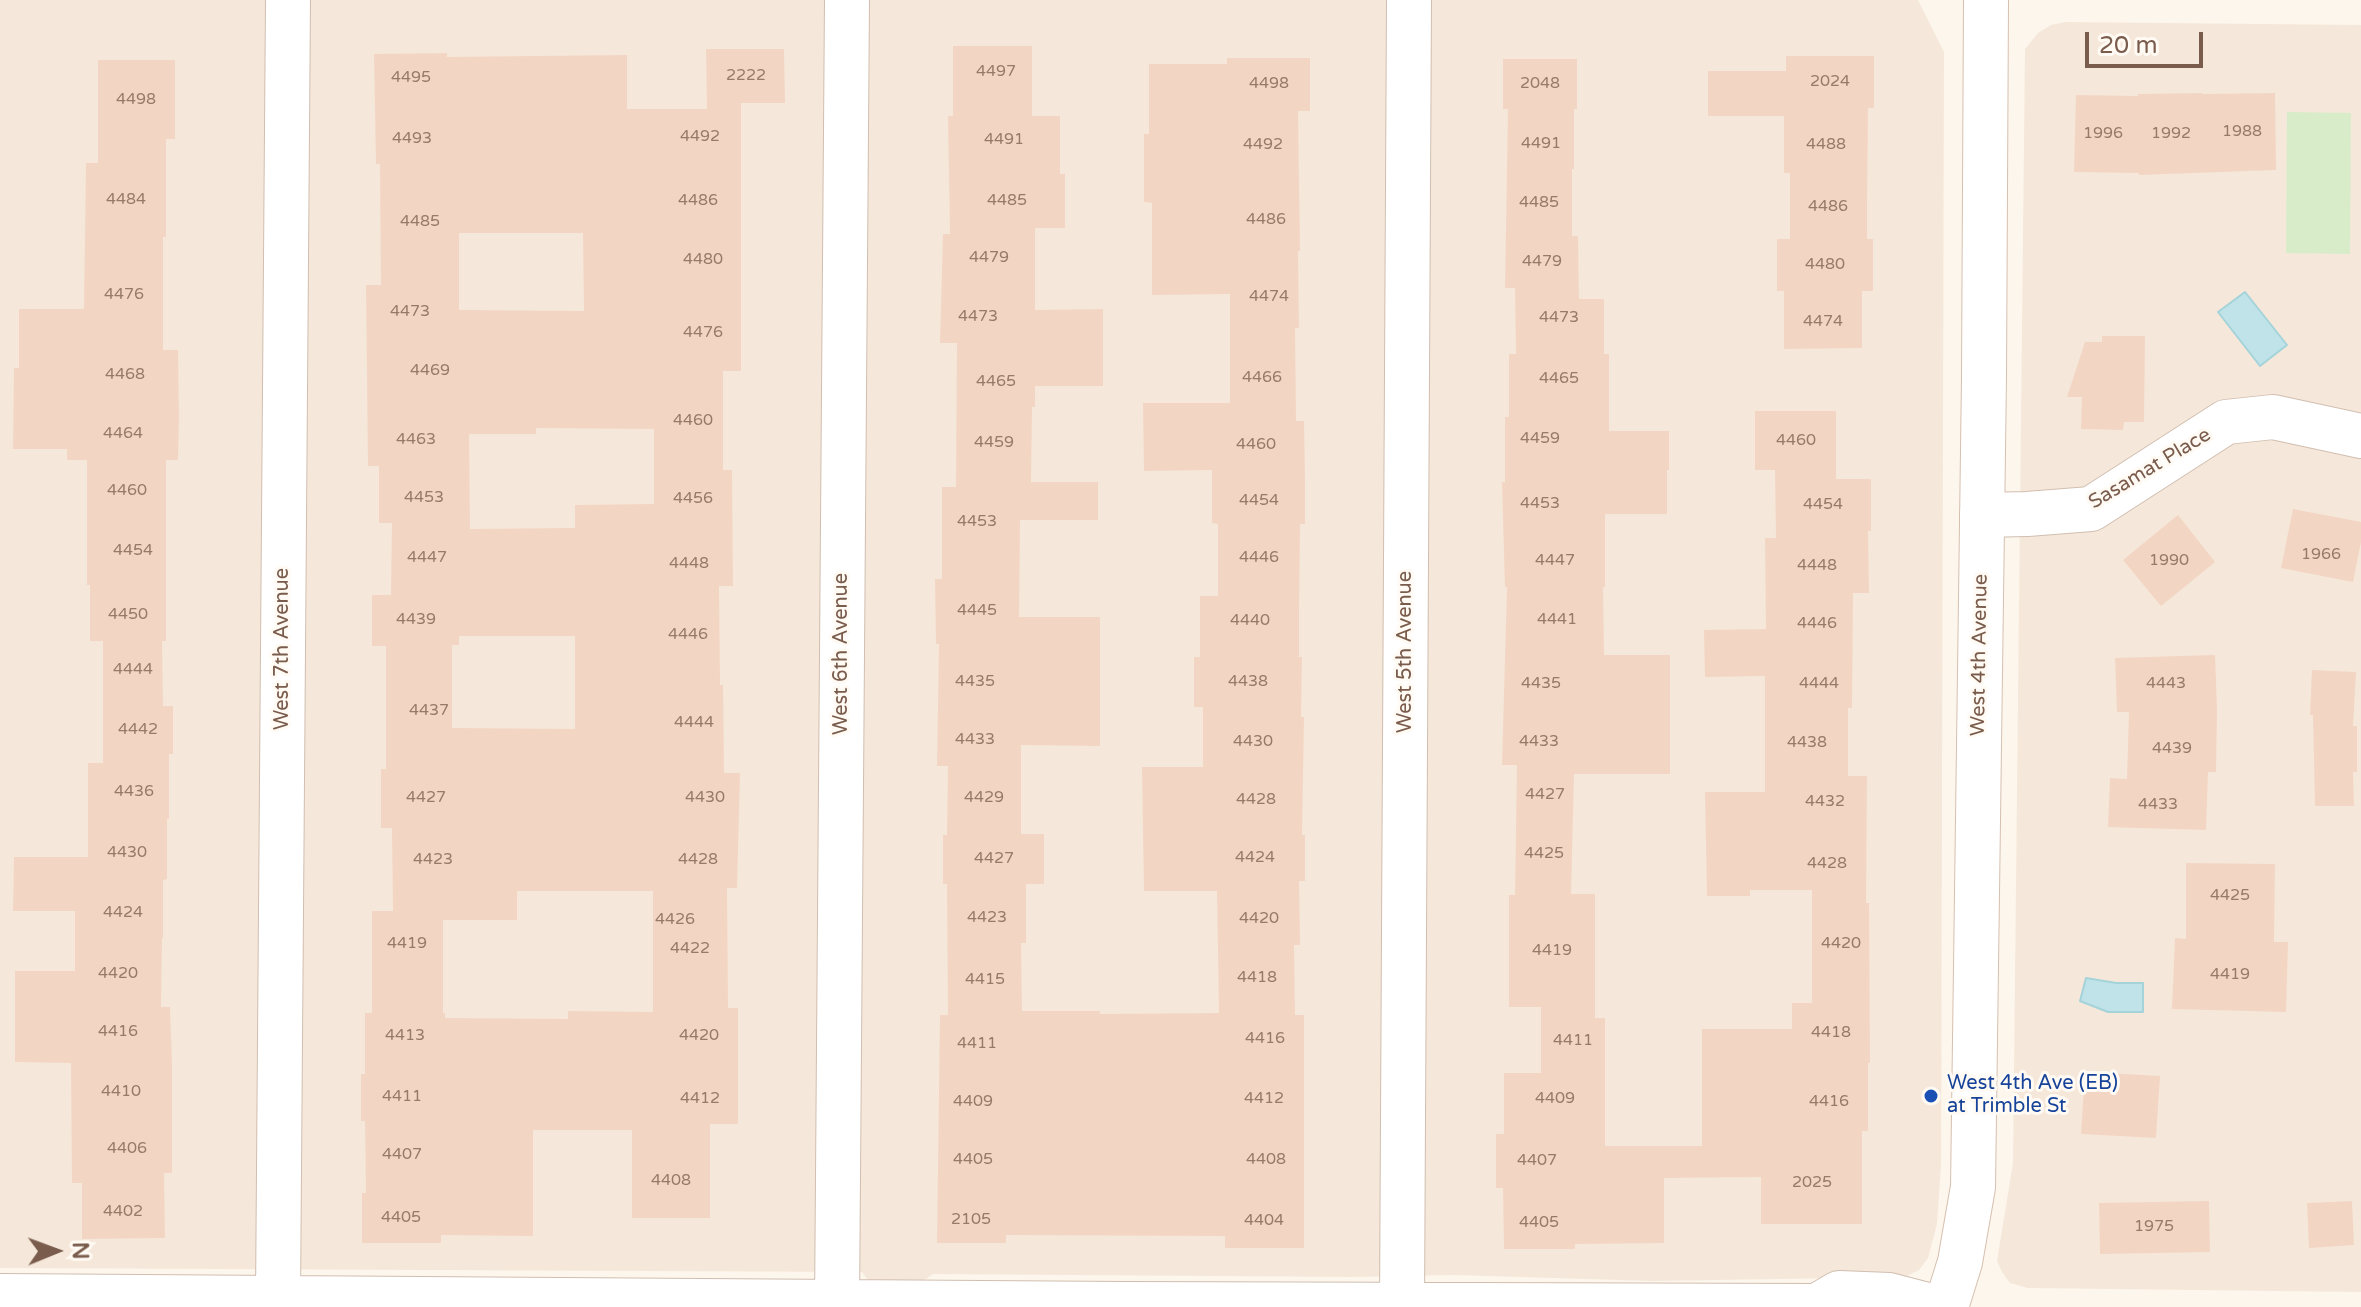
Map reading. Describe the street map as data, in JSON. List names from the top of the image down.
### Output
{
  "streets": {
    "street": [
      "Sasamat Place",
      "West 7th Avenue",
      "West 5th Avenue",
      "West 6th Avenue",
      "West 4th Avenue"
    ]
  },
  "crossings": [
    ["Sasamat Place", "West 4th Avenue"]
  ],
  "places": ["West 4th Ave (EB) at Trimble St"],
  "house_numbers": [
    "4497",
    "2222",
    "4495",
    "2024",
    "4498",
    "2048",
    "4498",
    "1988",
    "1996",
    "1992",
    "4492",
    "4493",
    "4491",
    "4491",
    "4492",
    "4488",
    "4484",
    "4486",
    "4485",
    "4485",
    "4486",
    "4486",
    "4485",
    "4479",
    "4480",
    "4479",
    "4480",
    "4476",
    "4474",
    "4473",
    "4473",
    "4473",
    "4474",
    "4476",
    "4469",
    "4468",
    "4466",
    "4465",
    "4465",
    "4460",
    "4464",
    "4459",
    "4463",
    "4460",
    "4459",
    "4460",
    "4460",
    "4453",
    "4456",
    "4454",
    "4453",
    "4454",
    "4453",
    "4454",
    "1966",
    "4447",
    "4446",
    "4447",
    "1990",
    "4448",
    "4448",
    "4445",
    "4450",
    "4439",
    "4441",
    "4440",
    "4446",
    "4446",
    "4444",
    "4435",
    "4438",
    "4435",
    "4444",
    "4443",
    "4437",
    "4444",
    "4442",
    "4433",
    "4430",
    "4433",
    "4438",
    "4439",
    "4436",
    "4427",
    "4427",
    "4430",
    "4429",
    "4428",
    "4432",
    "4433",
    "4430",
    "4425",
    "4424",
    "4427",
    "4423",
    "4428",
    "4428",
    "4425",
    "4424",
    "4423",
    "4420",
    "4426",
    "4419",
    "4420",
    "4422",
    "4419",
    "4420",
    "4419",
    "4418",
    "4415",
    "4416",
    "4418",
    "4413",
    "4420",
    "4416",
    "4411",
    "4411",
    "4410",
    "4411",
    "4412",
    "4412",
    "4409",
    "4409",
    "4416",
    "4406",
    "4407",
    "4405",
    "4408",
    "4407",
    "4408",
    "2025",
    "4402",
    "4405",
    "2105",
    "4404",
    "4405",
    "1975"
  ],
  "scale_bar": "20 m",
  "north": "right"
}
